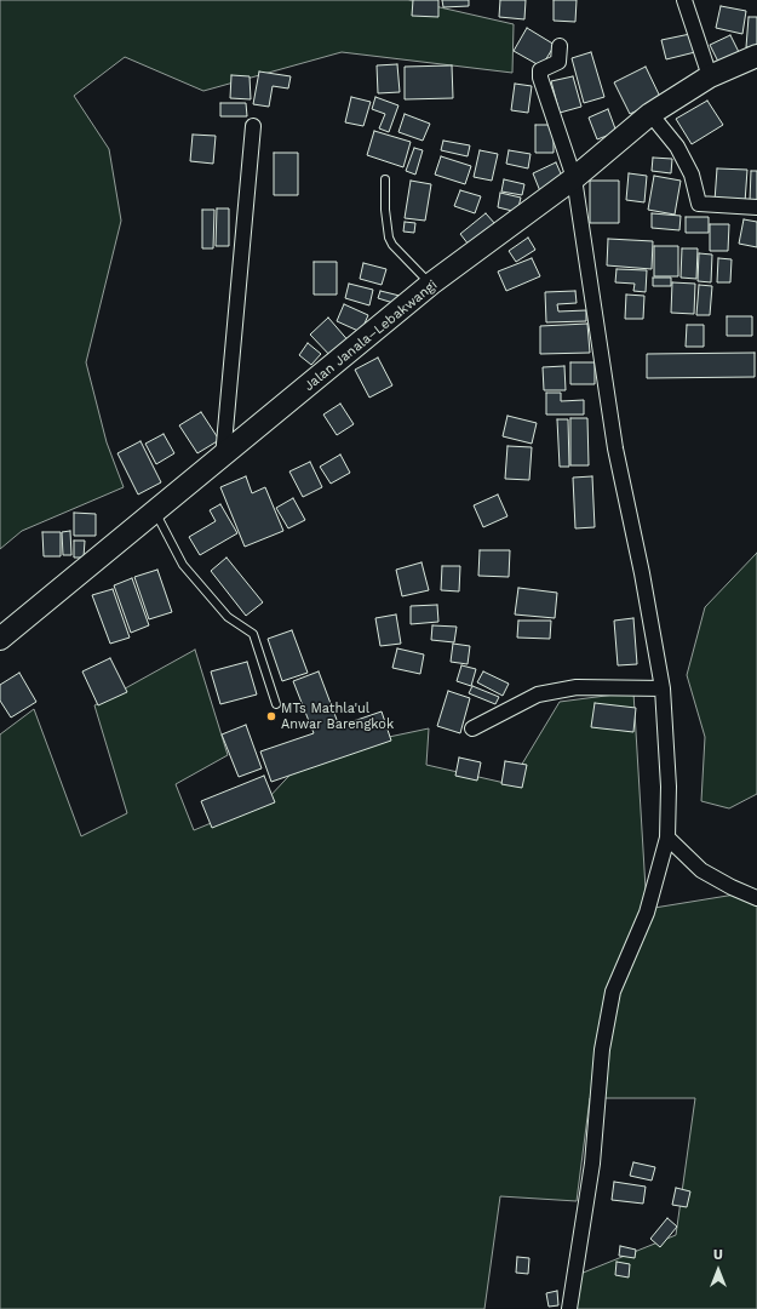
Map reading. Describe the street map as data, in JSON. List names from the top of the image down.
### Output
{
  "streets": {
    "main road": ["Jalan Janala–Lebakwangi"]
  },
  "places": ["MTs Mathla'ul Anwar Barengkok"],
  "north": "top"
}
